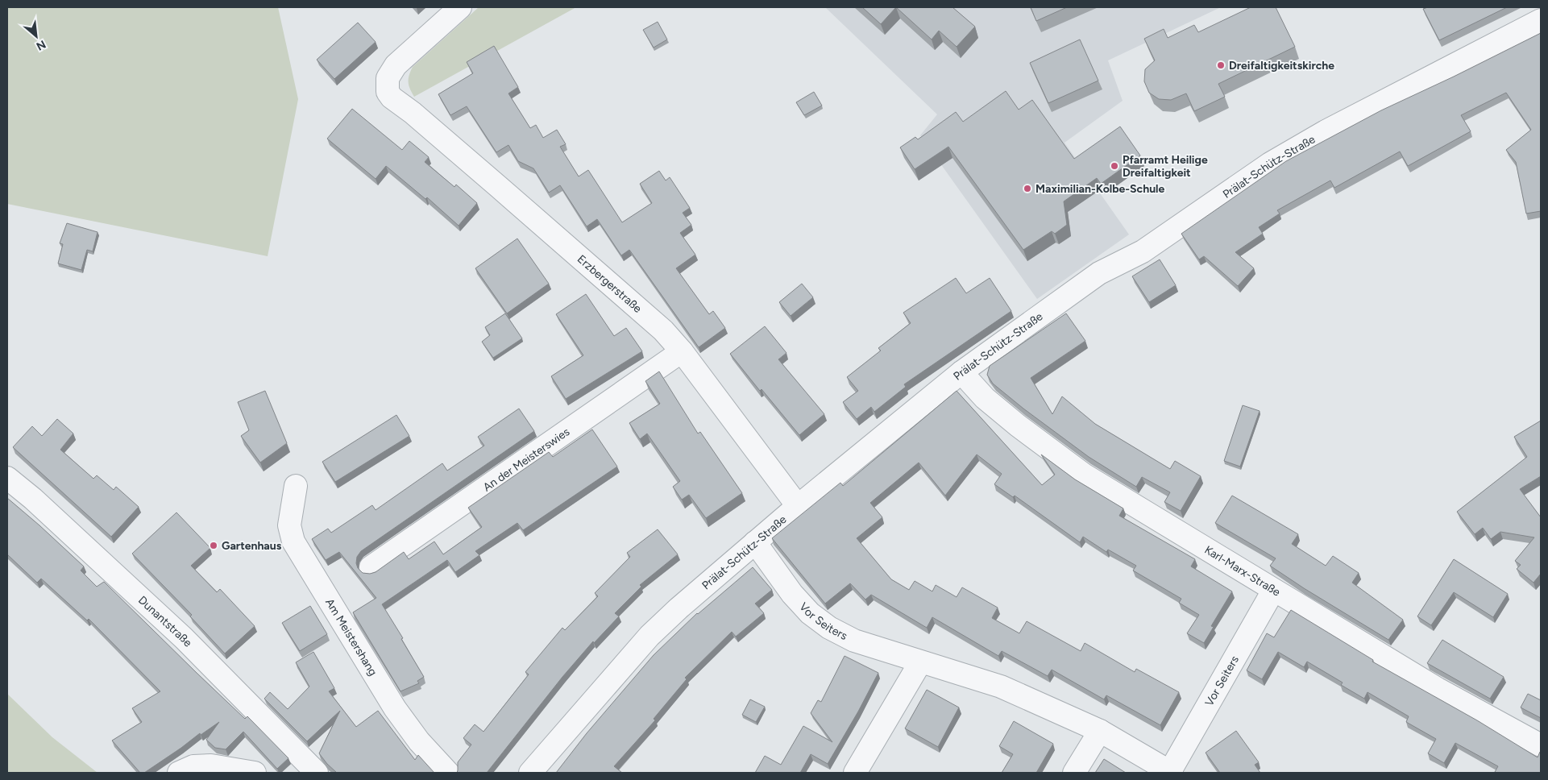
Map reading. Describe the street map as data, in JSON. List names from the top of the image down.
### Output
{
  "streets": {
    "street": [
      "Prälat-Schütz-Straße",
      "Erzbergerstraße",
      "An der Meisterswies",
      "Karl-Marx-Straße",
      "Vor Seiters",
      "Dunantstraße",
      "Am Meistershang"
    ]
  },
  "crossings": [
    ["Prälat-Schütz-Straße", "Erzbergerstraße"],
    ["Prälat-Schütz-Straße", "Karl-Marx-Straße"],
    ["Prälat-Schütz-Straße", "Vor Seiters"],
    ["Erzbergerstraße", "An der Meisterswies"],
    ["Karl-Marx-Straße", "Vor Seiters"]
  ],
  "places": [
    "Dreifaltigkeitskirche",
    "Pfarramt Heilige Dreifaltigkeit",
    "Maximilian-Kolbe-Schule",
    "Gartenhaus"
  ],
  "north": "bottom right"
}
